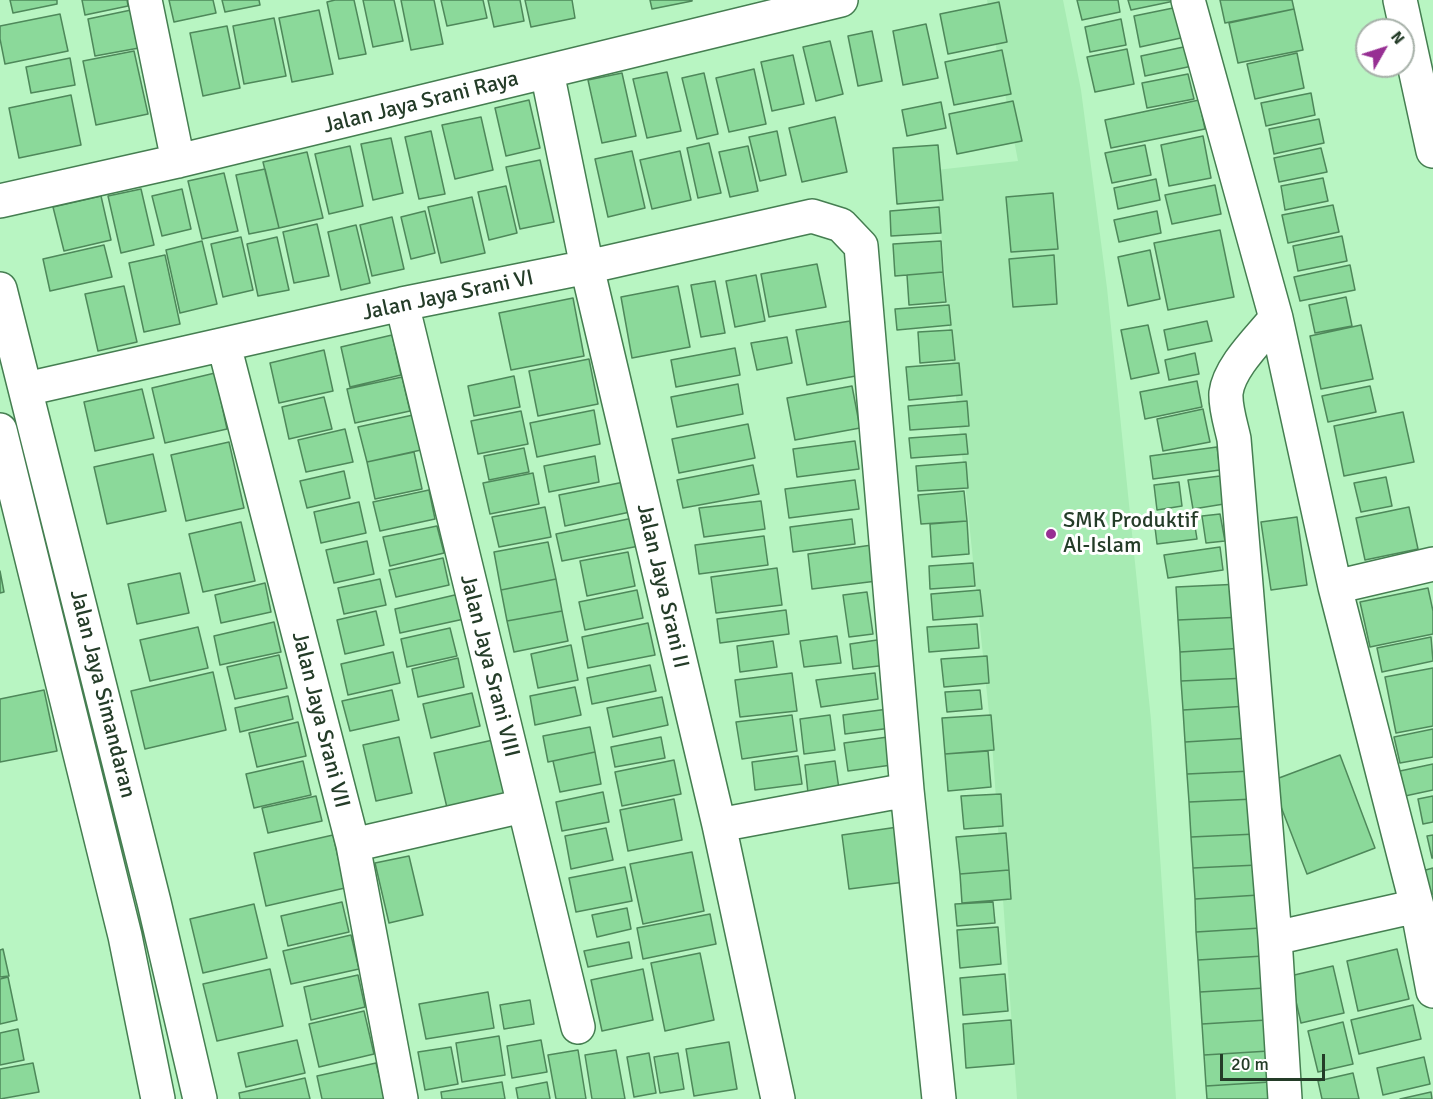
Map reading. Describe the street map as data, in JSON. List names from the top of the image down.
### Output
{
  "streets": {
    "street": [
      "Jalan Jaya Srani Raya",
      "Jalan Jaya Srani VI",
      "Jalan Jaya Srani II",
      "Jalan Jaya Srani VIII",
      "Jalan Jaya Simandaran",
      "Jalan Jaya Srani VII"
    ]
  },
  "crossings": [
    ["Jalan Jaya Srani Raya", "Jalan Jaya Srani II"],
    ["Jalan Jaya Srani VI", "Jalan Jaya Srani II"],
    ["Jalan Jaya Srani VI", "Jalan Jaya Srani VIII"],
    ["Jalan Jaya Srani VI", "Jalan Jaya Simandaran"],
    ["Jalan Jaya Srani VI", "Jalan Jaya Srani VII"]
  ],
  "places": ["SMK Produktif Al-Islam"],
  "scale_bar": "20 m",
  "north": "top right"
}
